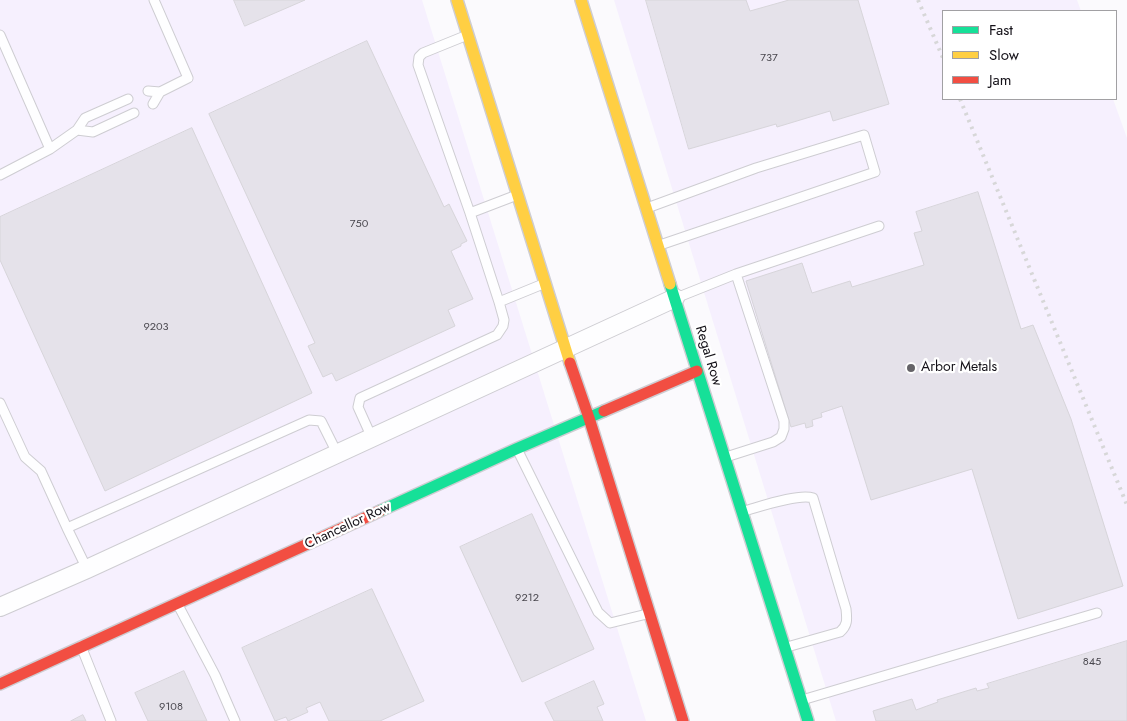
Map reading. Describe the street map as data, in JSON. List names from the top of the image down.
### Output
{
  "streets": {
    "main road": ["Regal Row", "Chancellor Row"]
  },
  "crossings": [
    ["Regal Row", "Chancellor Row"]
  ],
  "places": ["Arbor Metals"],
  "house_numbers": [
    "737",
    "750",
    "9203",
    "9212",
    "845",
    "9108"
  ],
  "legend": ["Fast", "Slow", "Jam"]
}
